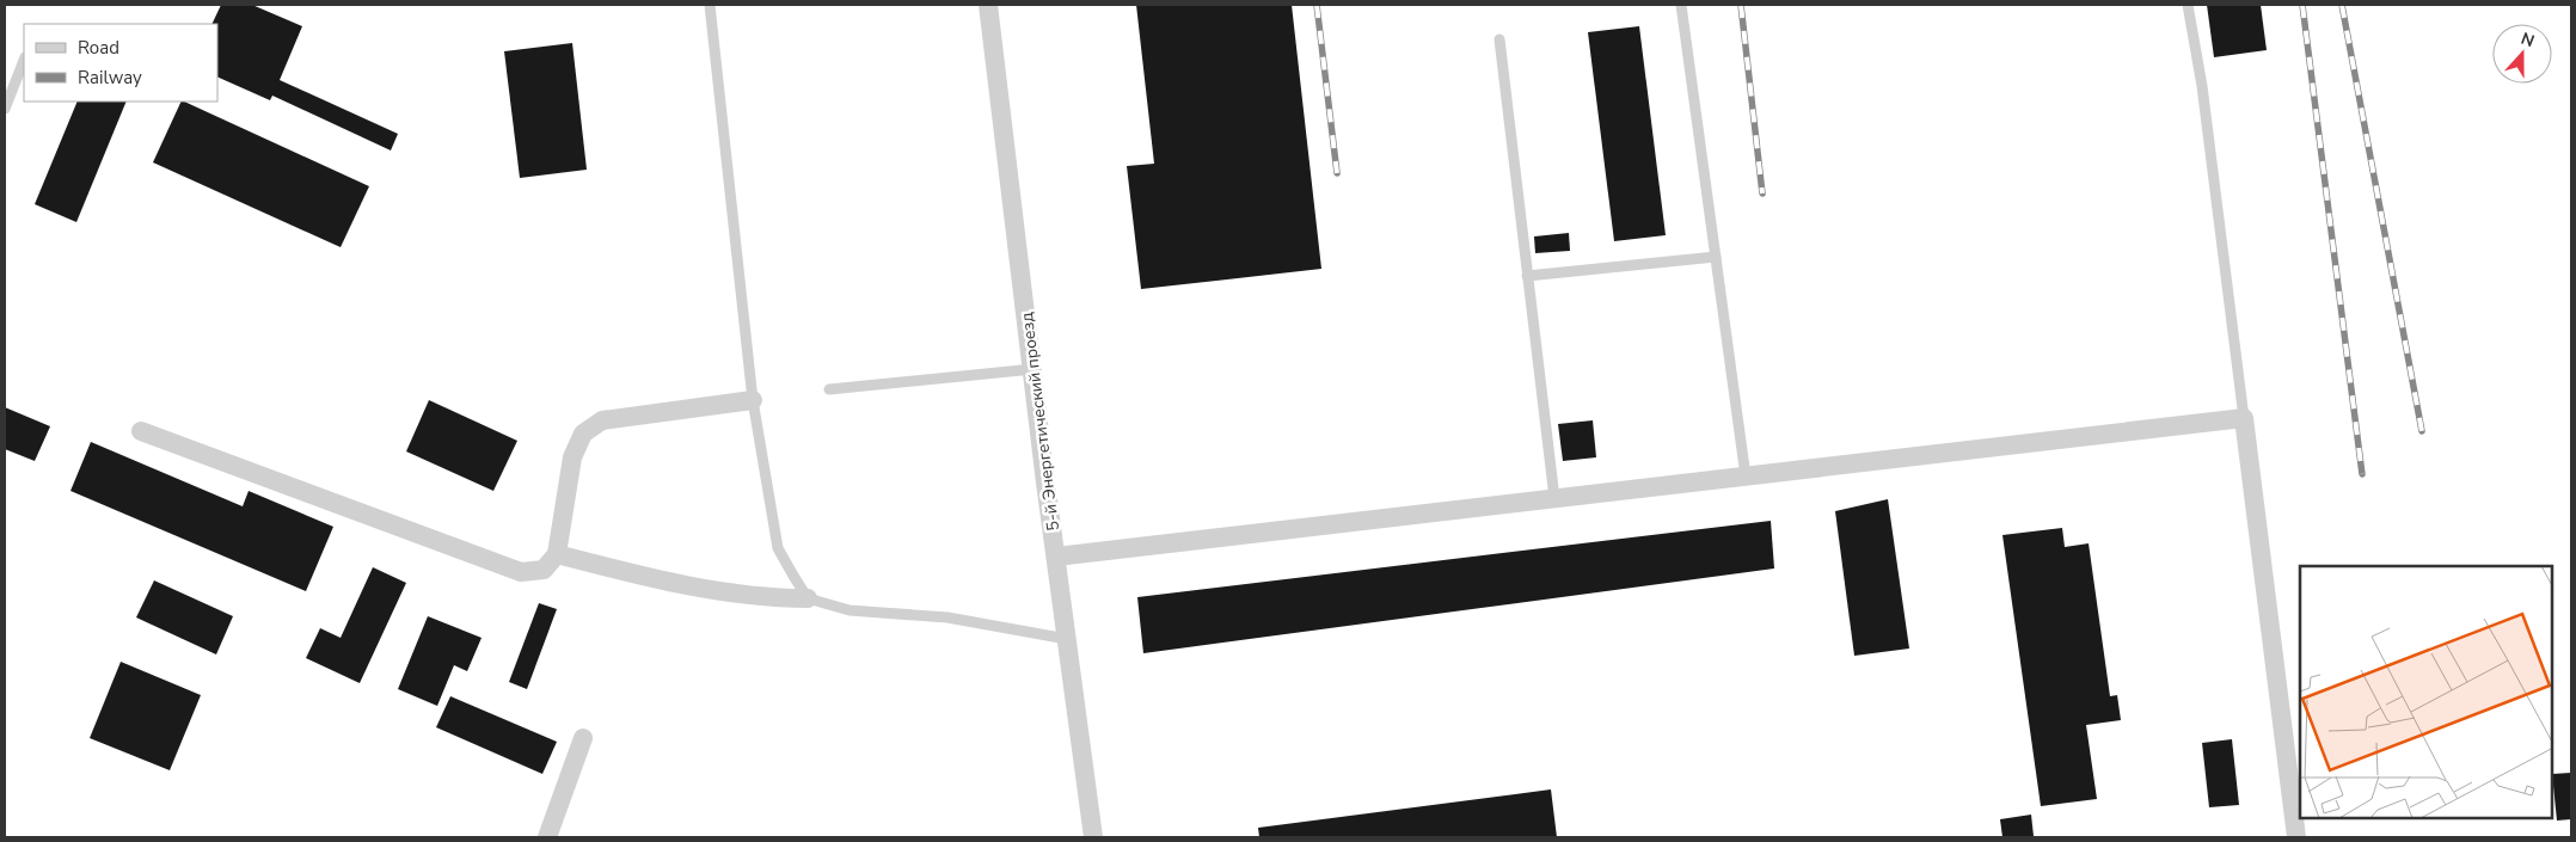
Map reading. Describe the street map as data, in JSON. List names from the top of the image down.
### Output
{
  "streets": {
    "street": ["5-й Энергетический проезд"]
  },
  "legend": ["Road", "Railway"],
  "north": "top"
}
